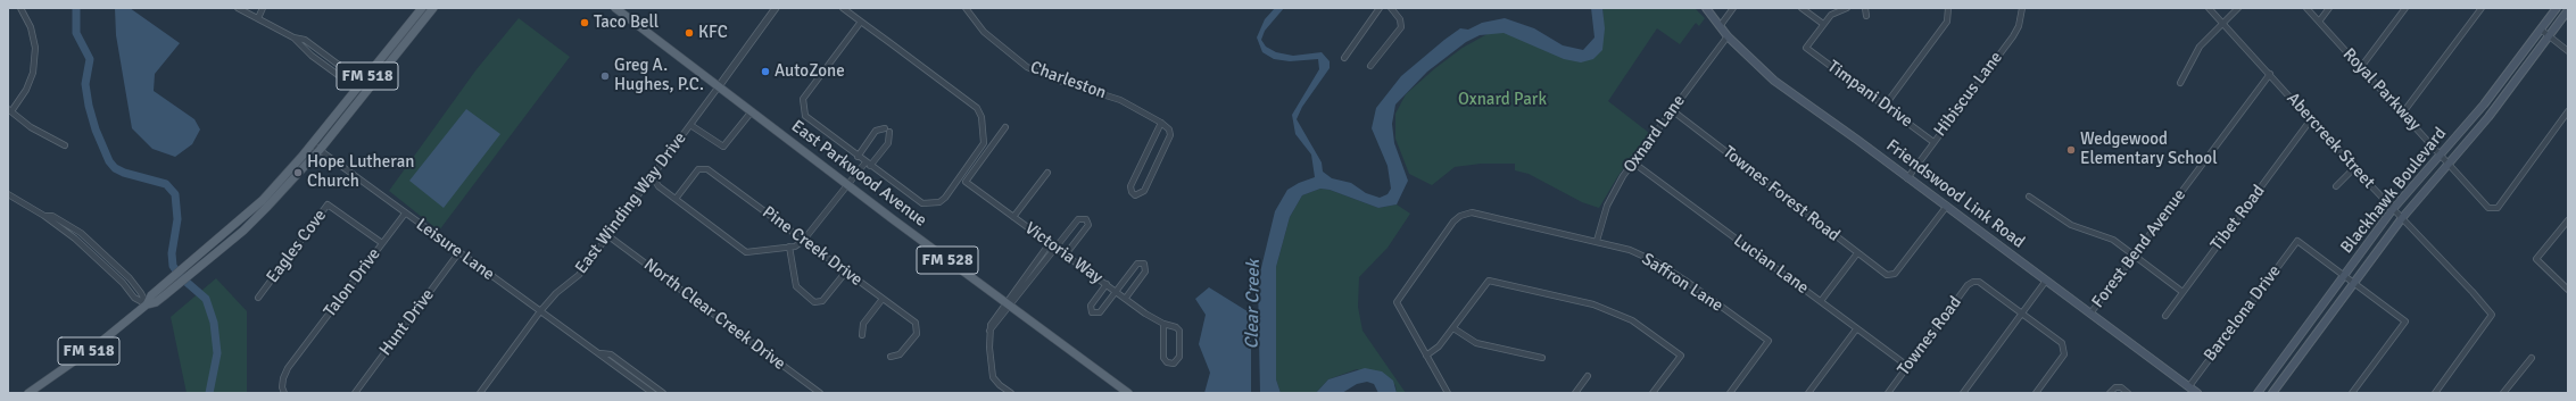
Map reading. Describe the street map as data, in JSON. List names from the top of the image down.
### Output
{
  "streets": {
    "main road": [
      "FM 518",
      "East Parkwood Avenue",
      "Blackhawk Boulevard",
      "Friendswood Link Road",
      "FM 528"
    ],
    "street": [
      "Charleston",
      "Royal Parkway",
      "Timpani Drive",
      "Hibiscus Lane",
      "Oxnard Lane",
      "Abercreek Street",
      "Townes Forest Road",
      "East Winding Way Drive",
      "Tibet Road",
      "Eagles Cove",
      "Pine Creek Drive",
      "Forest Bend Avenue",
      "Leisure Lane",
      "Victoria Way",
      "Lucian Lane",
      "Talon Drive",
      "Saffron Lane",
      "Barcelona Drive",
      "North Clear Creek Drive",
      "Hunt Drive",
      "Townes Road"
    ]
  },
  "crossings": [
    ["FM 518", "Leisure Lane"],
    ["Royal Parkway", "Blackhawk Boulevard"],
    ["Timpani Drive", "Hibiscus Lane"],
    ["Hibiscus Lane", "Friendswood Link Road"],
    ["Oxnard Lane", "Townes Forest Road"],
    ["Oxnard Lane", "Friendswood Link Road"],
    ["Oxnard Lane", "Lucian Lane"],
    ["Oxnard Lane", "Saffron Lane"],
    ["Abercreek Street", "Blackhawk Boulevard"],
    ["Abercreek Street", "Tibet Road"],
    ["Abercreek Street", "Forest Bend Avenue"],
    ["East Parkwood Avenue", "East Winding Way Drive"],
    ["Blackhawk Boulevard", "Barcelona Drive"],
    ["Townes Forest Road", "Friendswood Link Road"],
    ["Friendswood Link Road", "Forest Bend Avenue"],
    ["Friendswood Link Road", "Barcelona Drive"],
    ["East Winding Way Drive", "Leisure Lane"],
    ["East Winding Way Drive", "North Clear Creek Drive"],
    ["Eagles Cove", "Talon Drive"],
    ["Leisure Lane", "Talon Drive"],
    ["Leisure Lane", "Hunt Drive"],
    ["Lucian Lane", "Townes Road"]
  ],
  "water": ["Clear Creek"],
  "parks": ["Oxnard Park"],
  "places": [
    "Taco Bell",
    "KFC",
    "AutoZone",
    "Greg A. Hughes, P.C.",
    "Wedgewood Elementary School",
    "Hope Lutheran Church"
  ]
}
